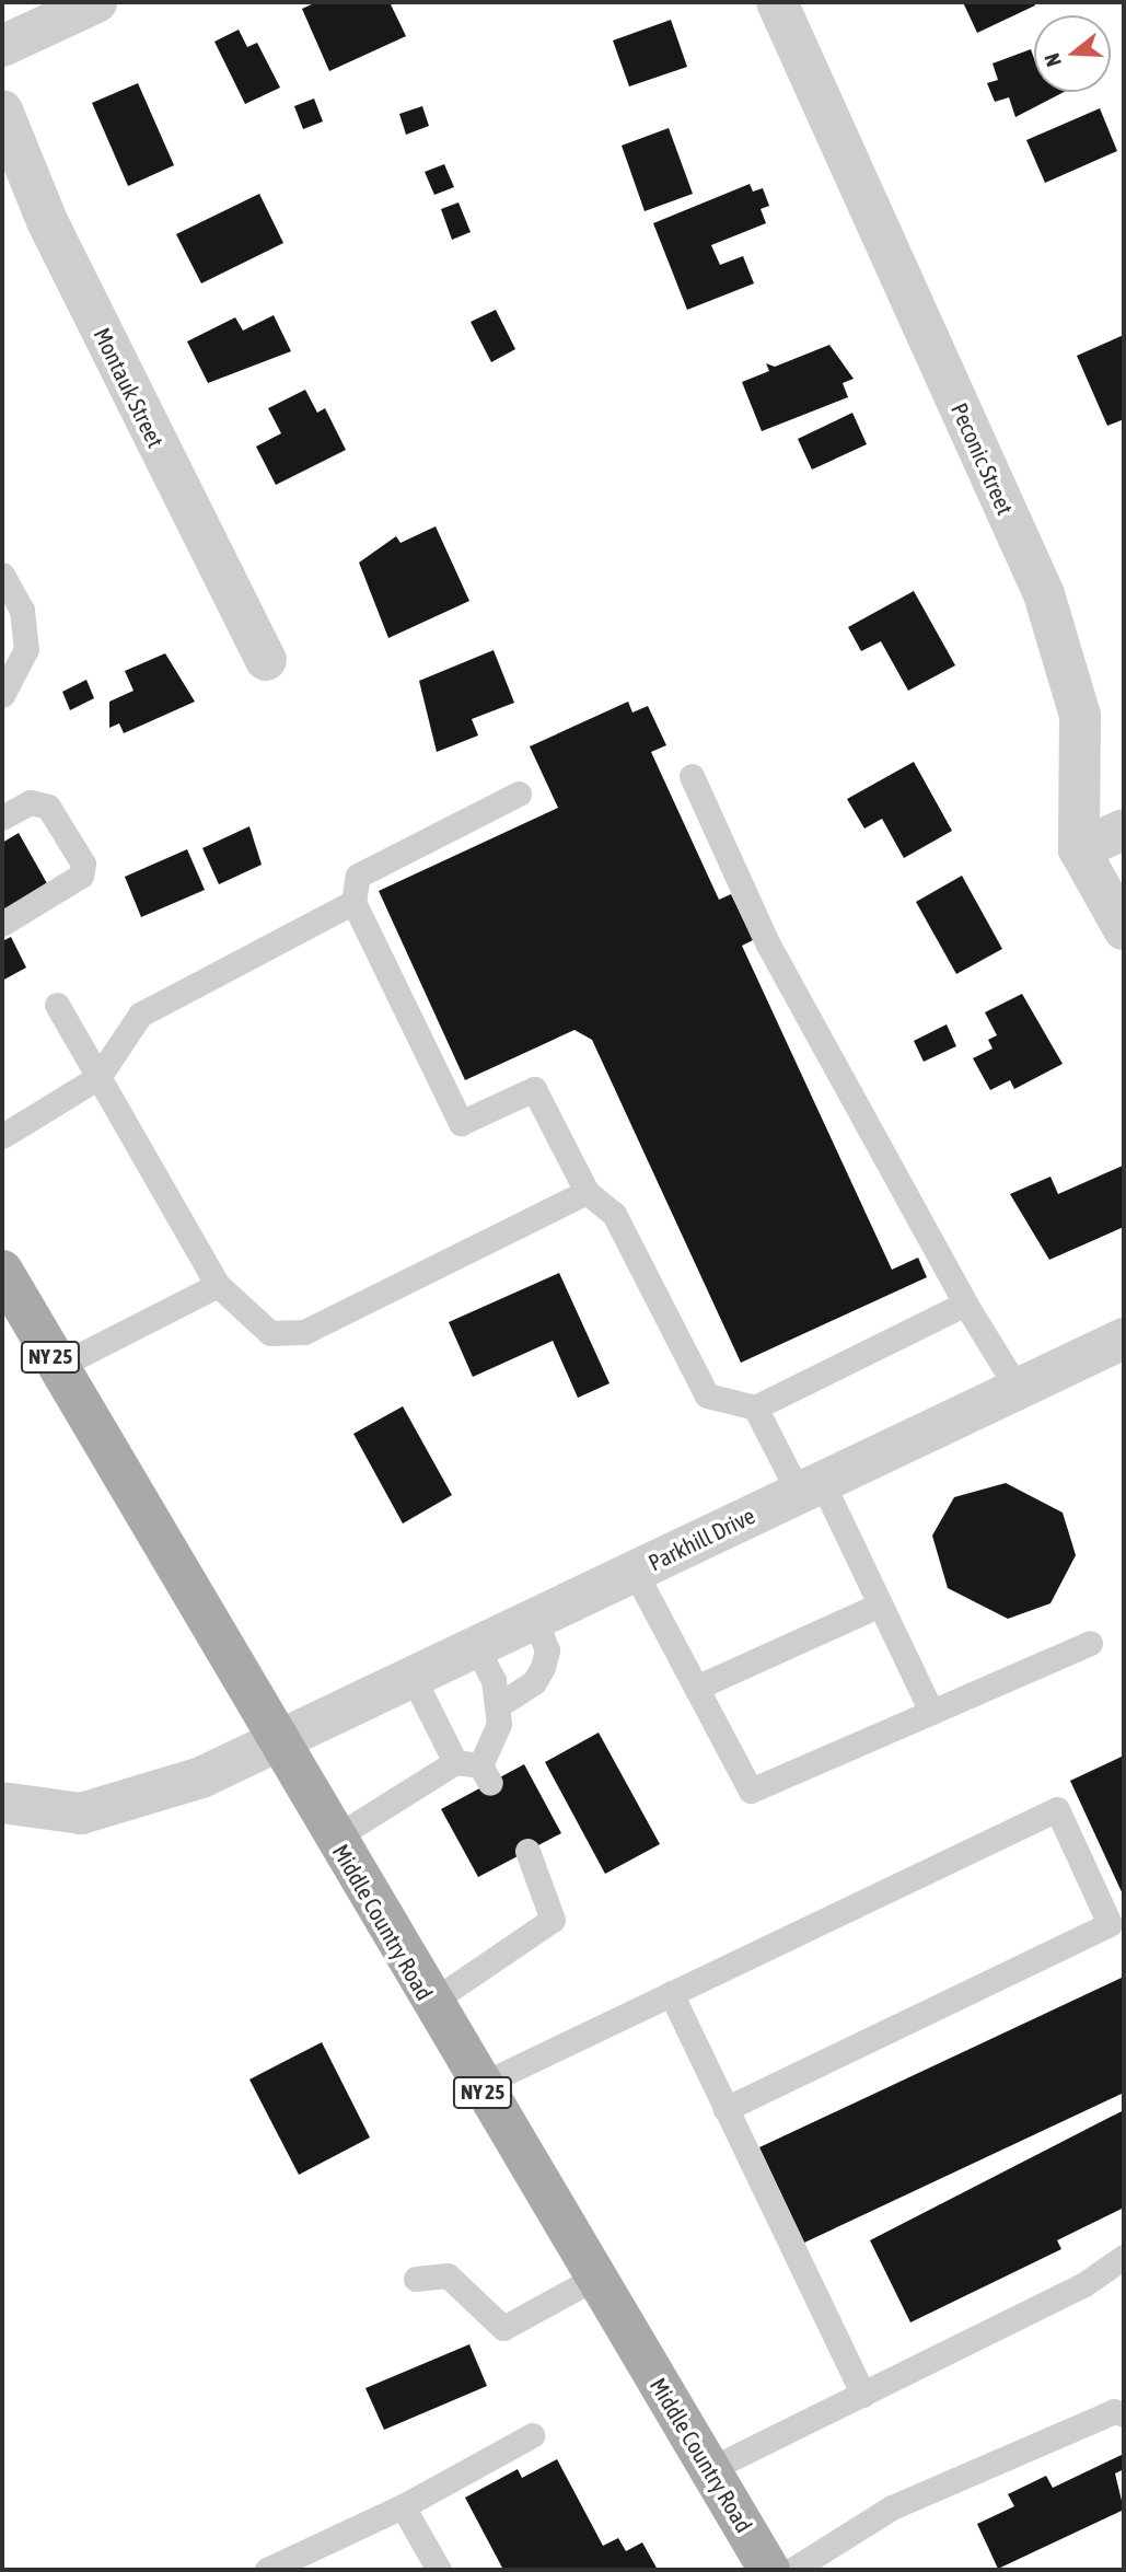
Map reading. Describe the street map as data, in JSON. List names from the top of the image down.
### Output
{
  "streets": {
    "main road": ["NY 25", "Middle Country Road"],
    "street": ["Montauk Street", "Peconic Street", "Parkhill Drive"]
  },
  "crossings": [
    ["Parkhill Drive", "Middle Country Road"]
  ],
  "north": "left"
}
